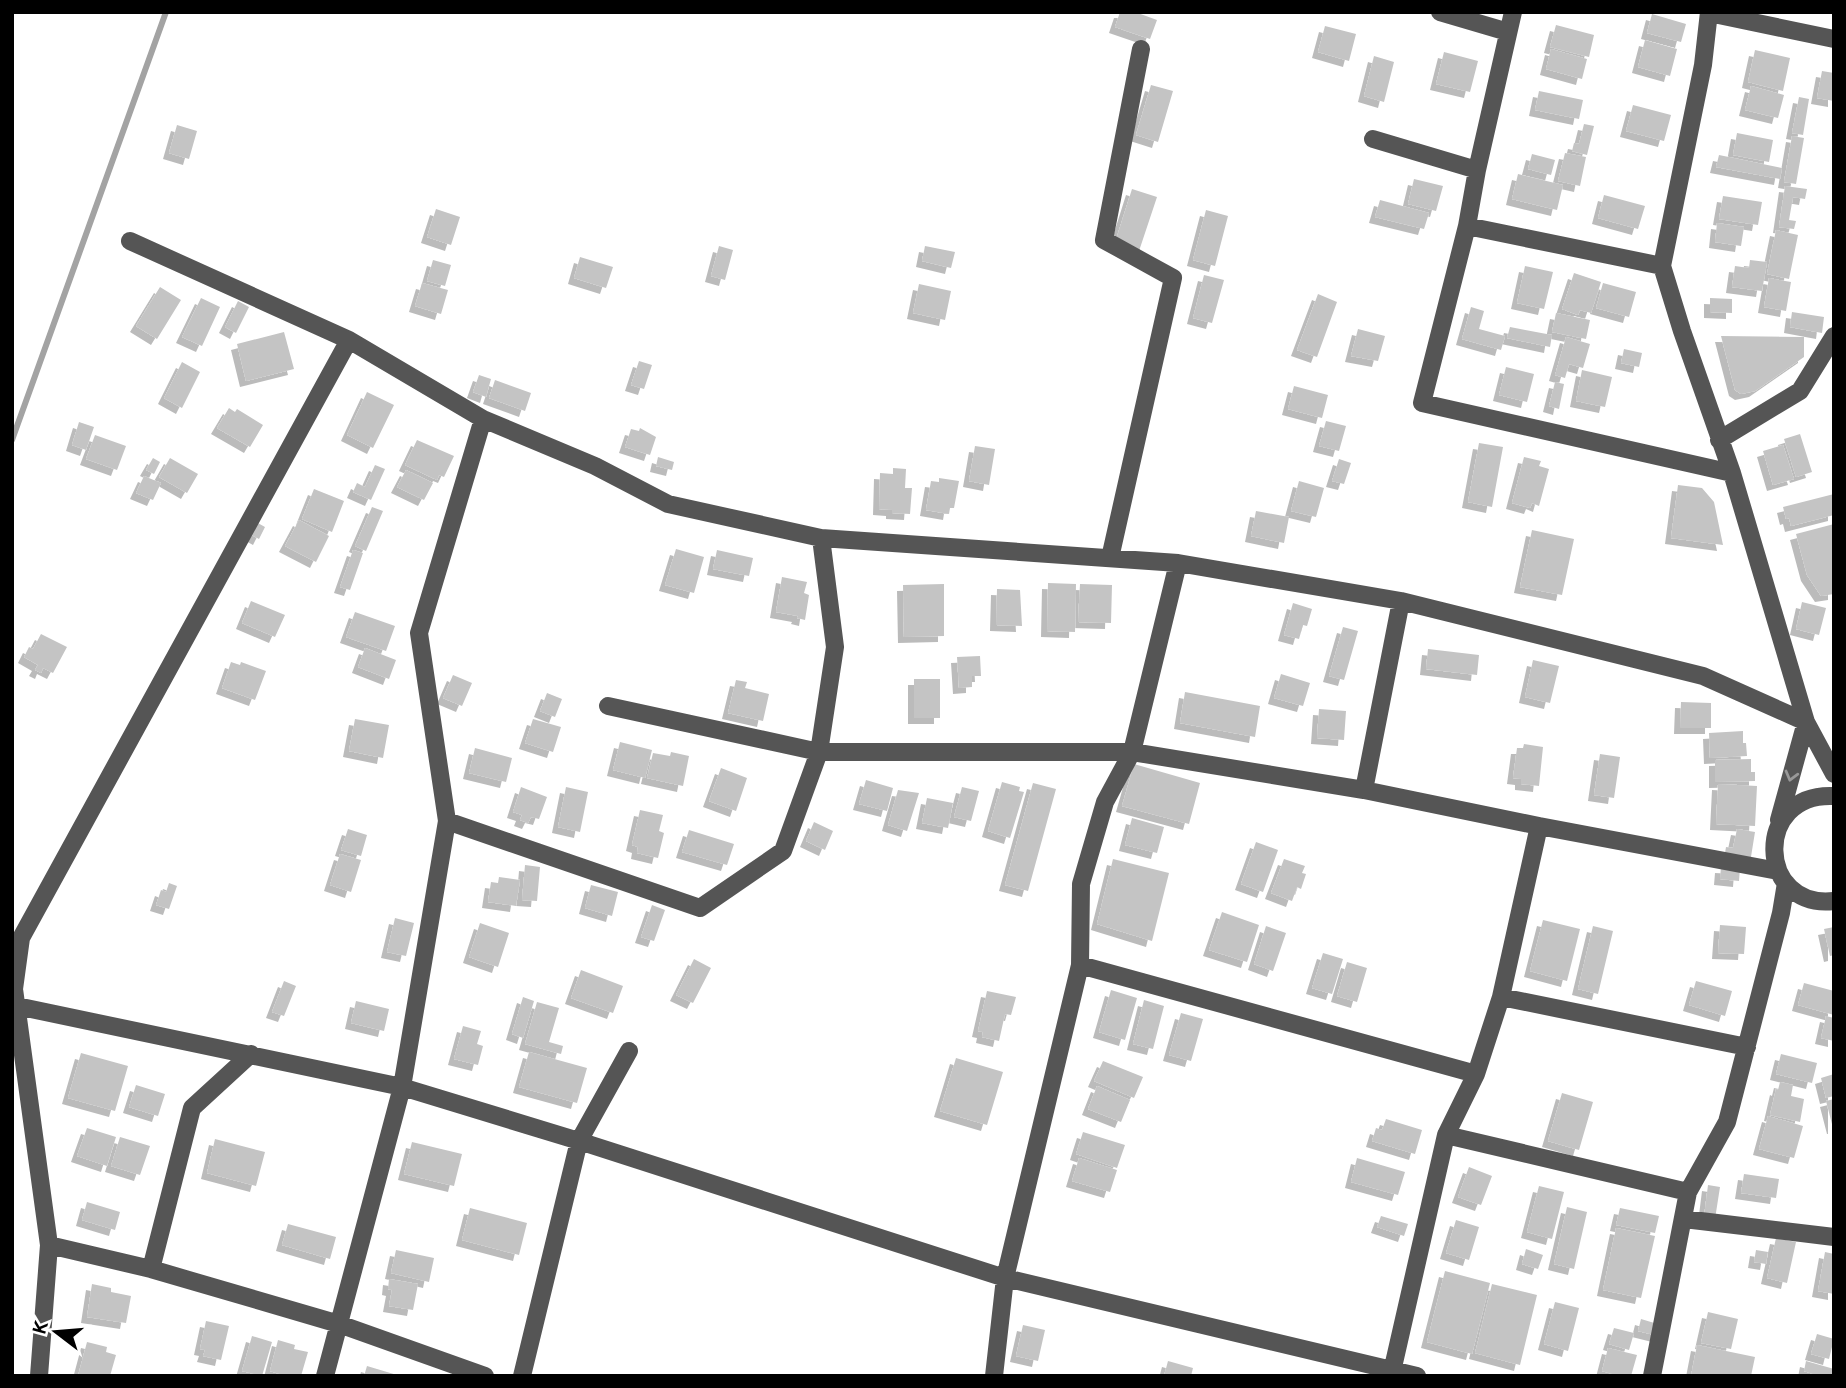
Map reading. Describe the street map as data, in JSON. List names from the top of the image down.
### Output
{
  "north": "left"
}
